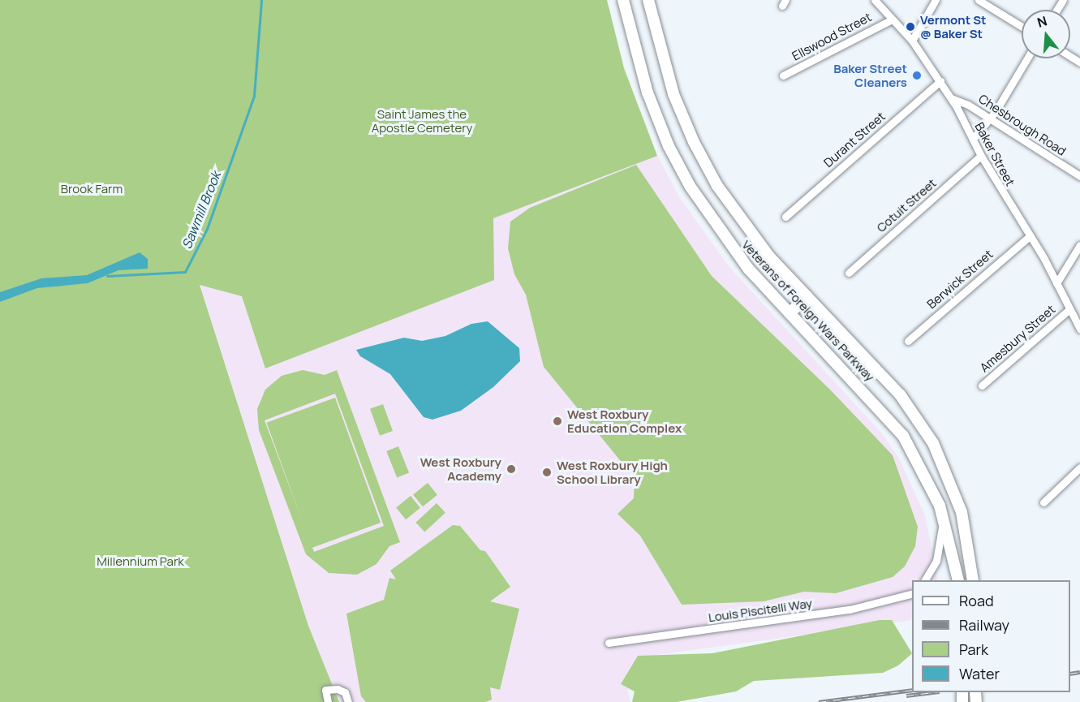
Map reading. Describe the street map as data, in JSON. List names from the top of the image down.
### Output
{
  "streets": {
    "highway": ["Veterans of Foreign Wars Parkway"],
    "street": [
      "Ellswood Street",
      "Chesbrough Road",
      "Durant Street",
      "Baker Street",
      "Cotuit Street",
      "Berwick Street",
      "Amesbury Street",
      "Louis Piscitelli Way"
    ]
  },
  "crossings": [
    ["Ellswood Street", "Baker Street"],
    ["Chesbrough Road", "Baker Street"],
    ["Durant Street", "Baker Street"],
    ["Baker Street", "Cotuit Street"],
    ["Baker Street", "Berwick Street"],
    ["Baker Street", "Amesbury Street"]
  ],
  "water": ["Sawmill Brook"],
  "parks": ["Saint James the Apostle Cemetery", "Brook Farm", "Millennium Park"],
  "places": [
    "Vermont St @ Baker St",
    "Baker Street Cleaners",
    "West Roxbury Education Complex",
    "West Roxbury Academy",
    "West Roxbury High School Library"
  ],
  "legend": [
    "Road",
    "Railway",
    "Park",
    "Water"
  ],
  "north": "top"
}
